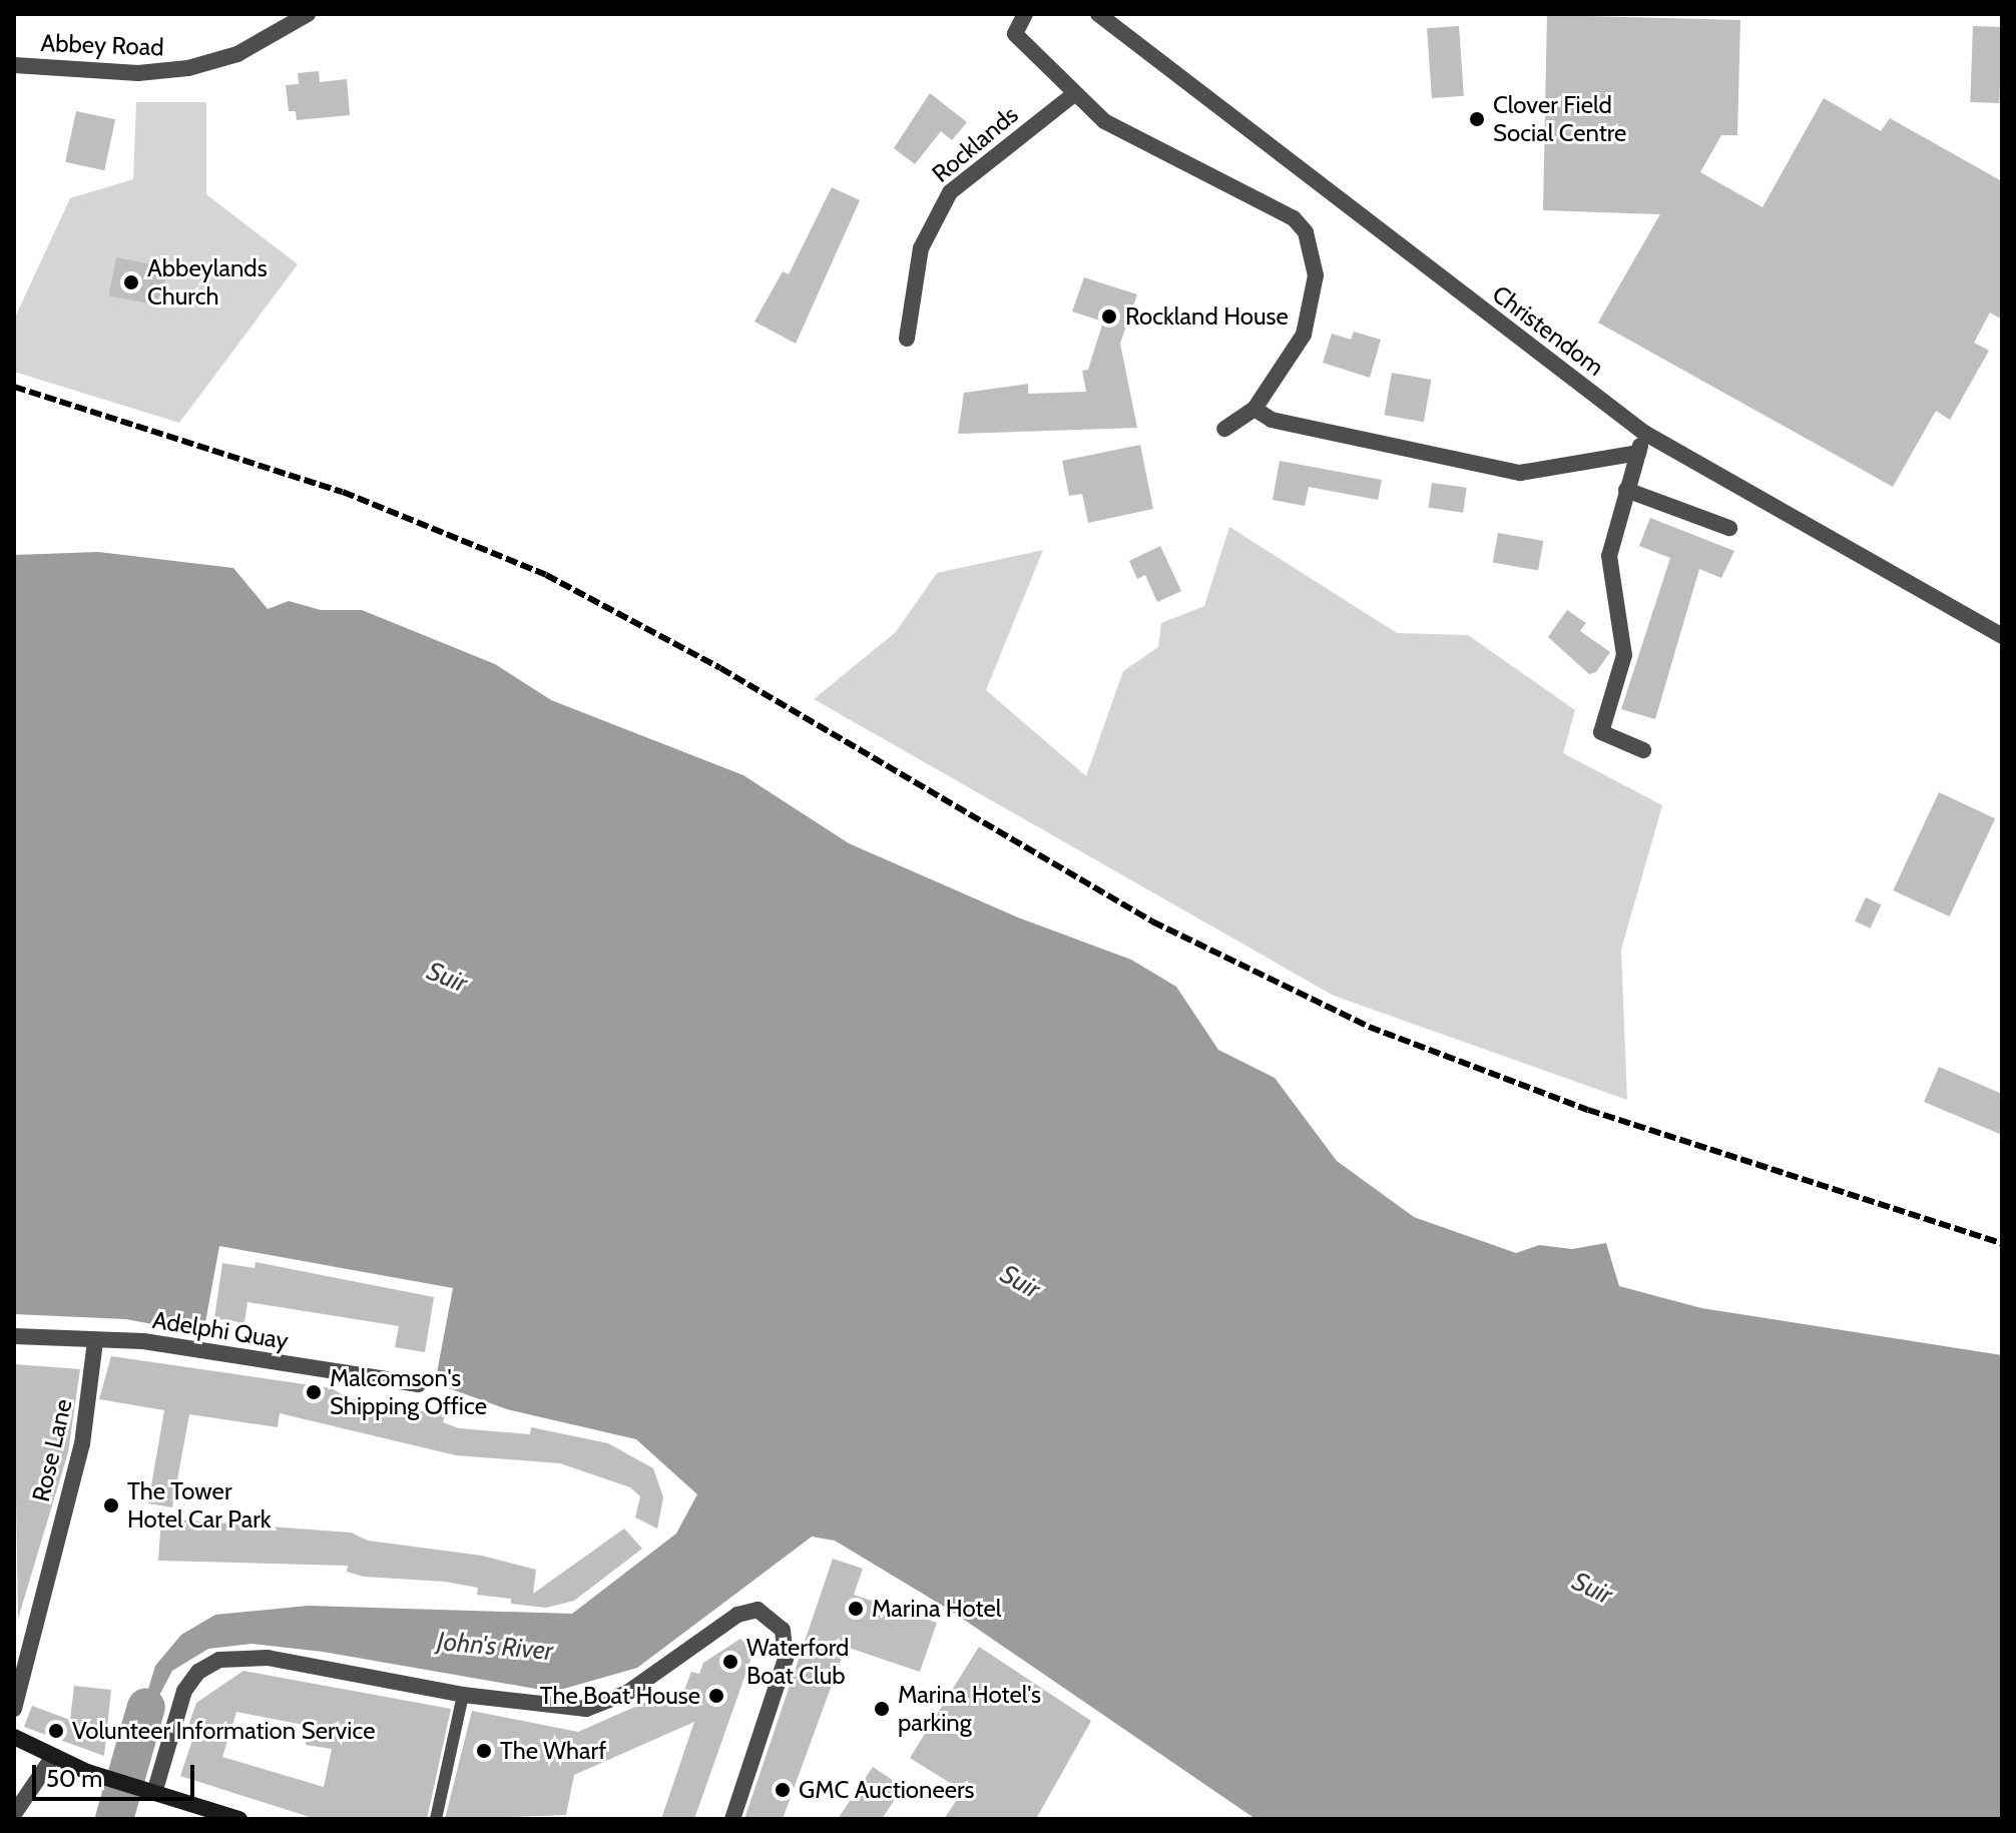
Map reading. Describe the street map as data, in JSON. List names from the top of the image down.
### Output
{
  "streets": {
    "street": [
      "Abbey Road",
      "Rocklands",
      "Christendom",
      "Adelphi Quay",
      "Rose Lane"
    ]
  },
  "crossings": [
    ["Adelphi Quay", "Rose Lane"]
  ],
  "water": ["Suir", "John's River"],
  "places": [
    "Clover Field Social Centre",
    "Abbeylands Church",
    "Rockland House",
    "Malcomson's Shipping Office",
    "The Tower Hotel Car Park",
    "Marina Hotel",
    "Waterford Boat Club",
    "The Boat House",
    "Marina Hotel's parking",
    "Volunteer Information Service",
    "The Wharf",
    "GMC Auctioneers"
  ],
  "scale_bar": "50 m"
}
